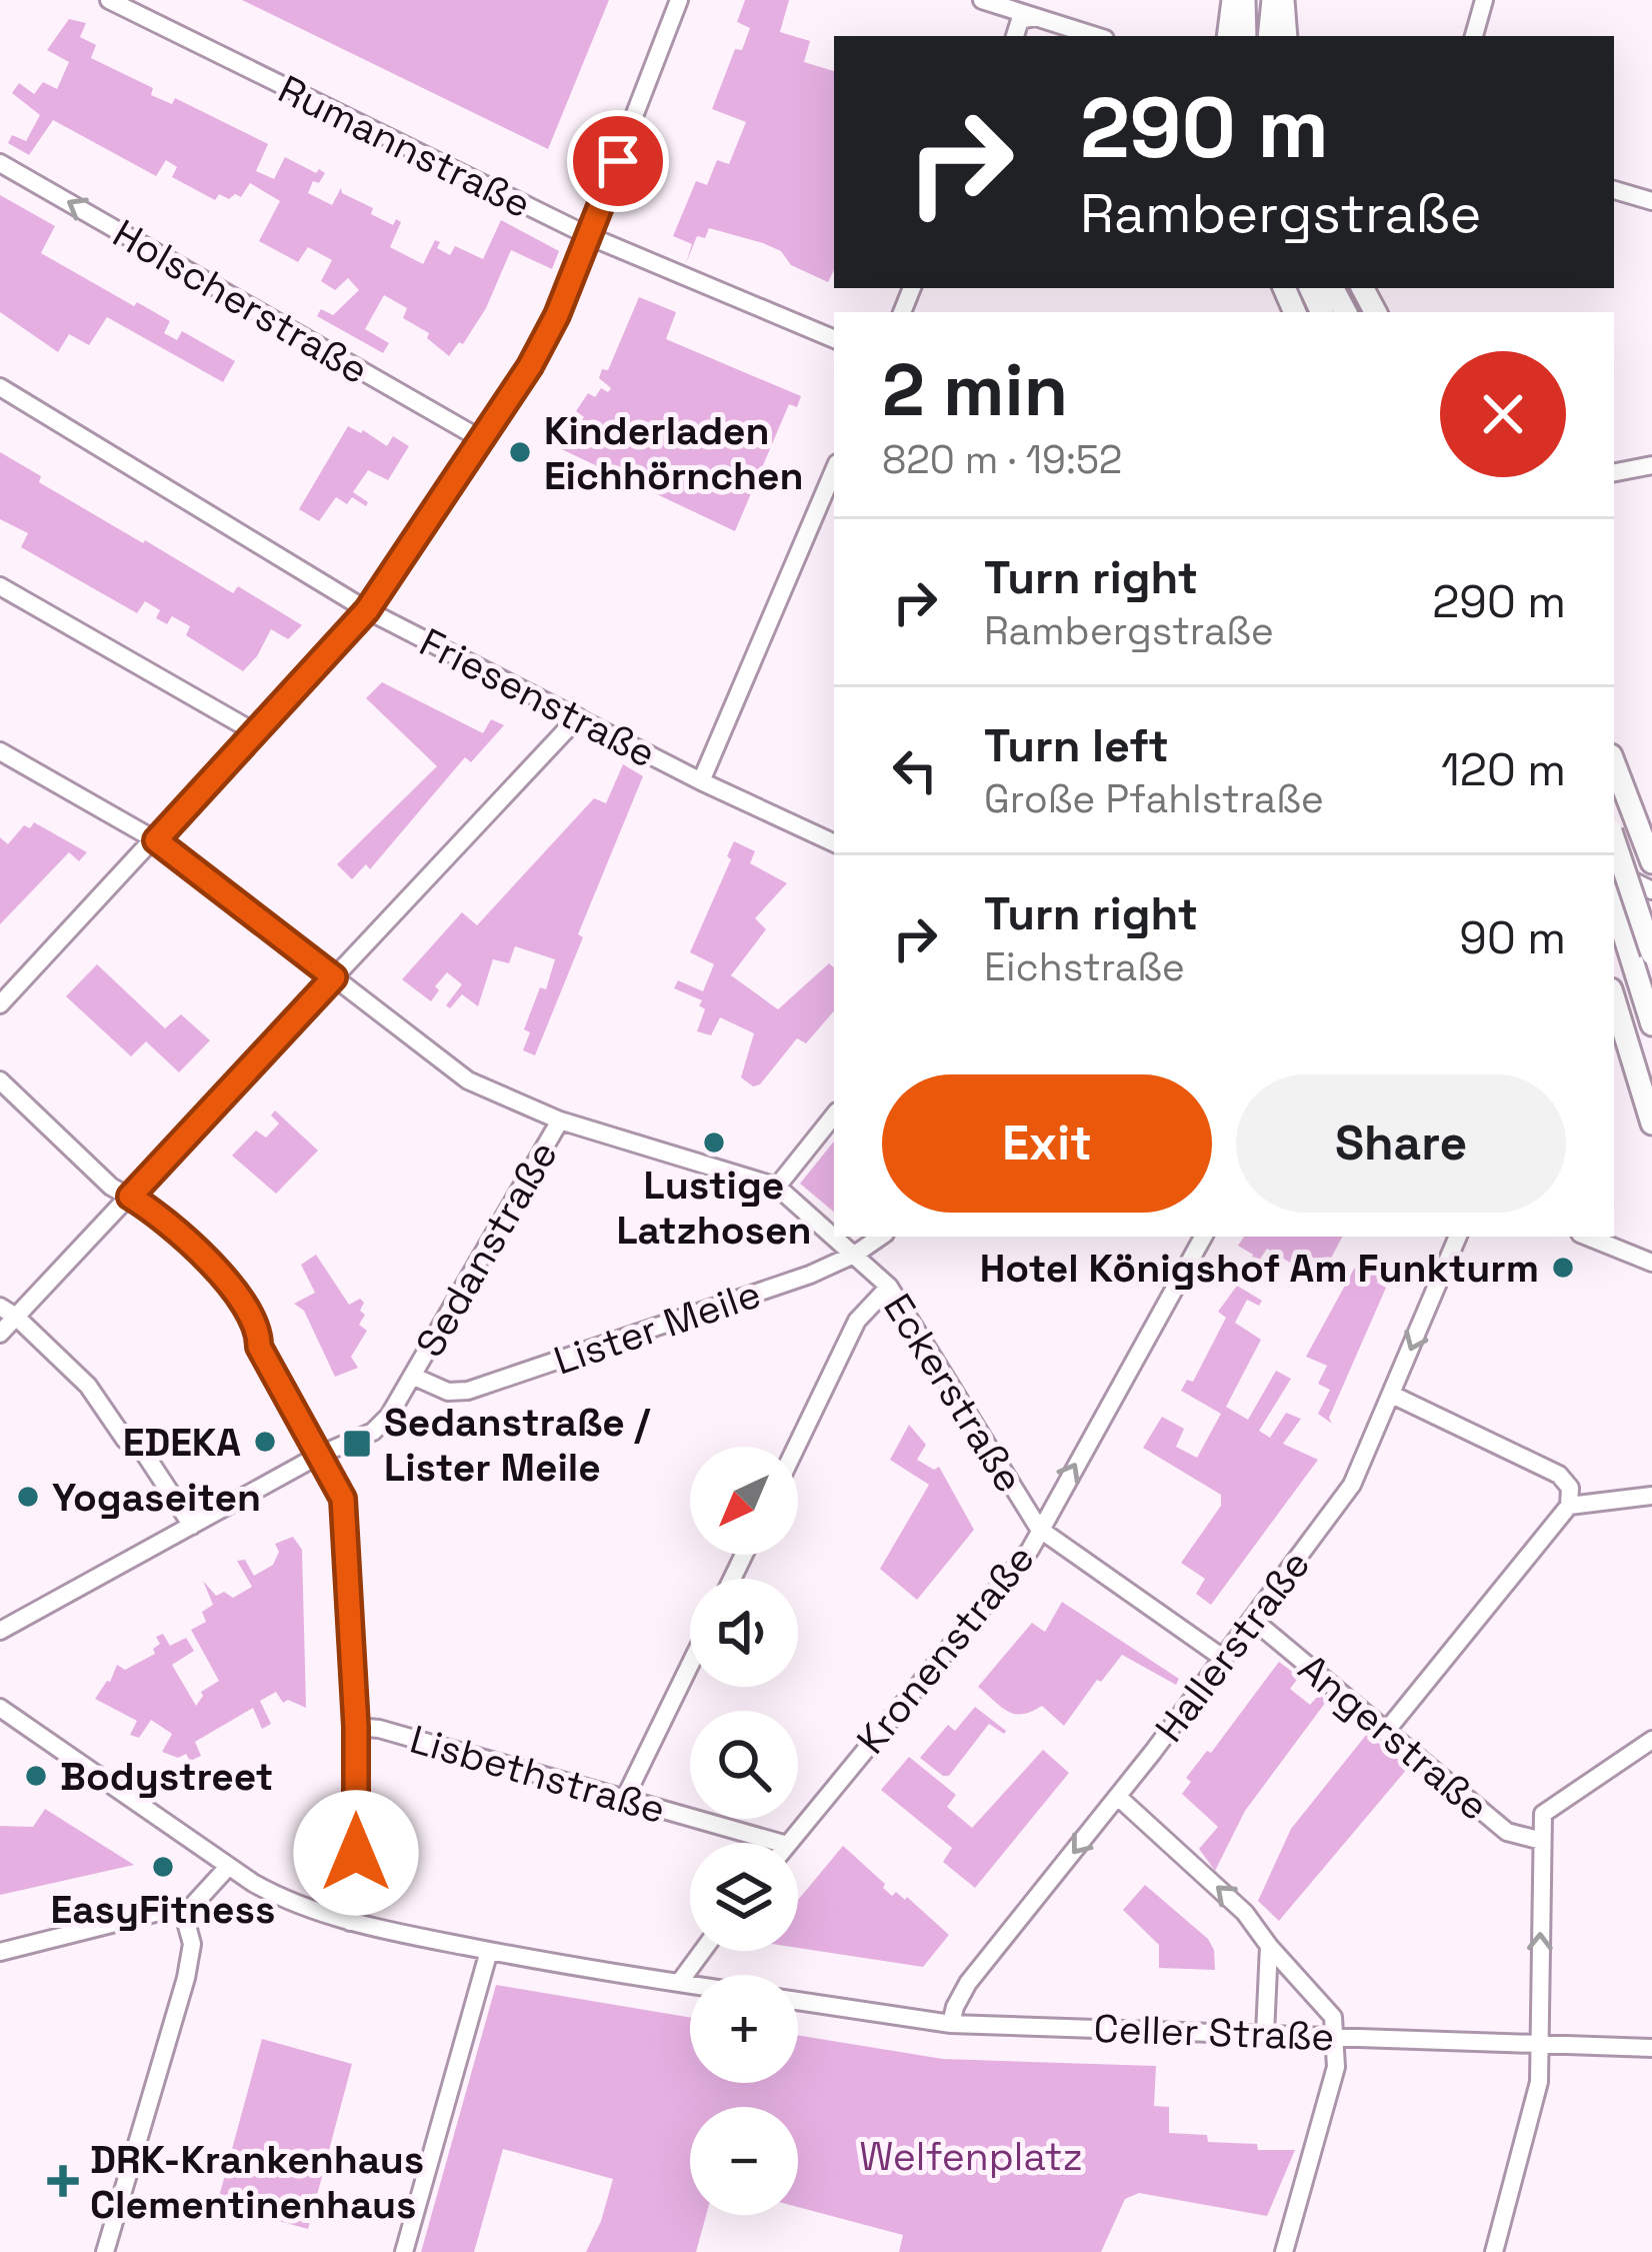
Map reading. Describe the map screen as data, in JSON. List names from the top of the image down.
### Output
{
  "streets": {
    "street": [
      "Rumannstraße",
      "Holscherstraße",
      "Friesenstraße",
      "Sedanstraße",
      "Lister Meile",
      "Eckerstraße",
      "Hallerstraße",
      "Kronenstraße",
      "Angerstraße",
      "Lisbethstraße",
      "Celler Straße"
    ]
  },
  "crossings": [
    ["Sedanstraße", "Lister Meile"],
    ["Lister Meile", "Eckerstraße"],
    ["Eckerstraße", "Hallerstraße"],
    ["Eckerstraße", "Kronenstraße"],
    ["Hallerstraße", "Angerstraße"],
    ["Hallerstraße", "Celler Straße"]
  ],
  "one_way": ["Holscherstraße", "Hallerstraße", "Kronenstraße"],
  "parks": ["Welfenplatz"],
  "places": {
    "other": [
      "Kinderladen Eichhörnchen",
      "Lustige Latzhosen",
      "Hotel Königshof Am Funkturm",
      "EDEKA",
      "Yogaseiten",
      "Bodystreet",
      "EasyFitness"
    ],
    "transit": ["Sedanstraße / Lister Meile"],
    "health": ["DRK-Krankenhaus Clementinenhaus"]
  },
  "north": "bottom left",
  "page": {
    "turn": ["290 m", "Rambergstraße"],
    "heading": ["2 min", "820 m · 19:52"],
    "list": [
      {
        "name": "Turn right",
        "note": "Rambergstraße",
        "value": "290 m"
      },
      {
        "name": "Turn left",
        "note": "Große Pfahlstraße",
        "value": "120 m"
      },
      {
        "name": "Turn right",
        "note": "Eichstraße",
        "value": "90 m"
      }
    ],
    "buttons": ["Exit", "Share"],
    "map_buttons": ["+", "−"]
  }
}
